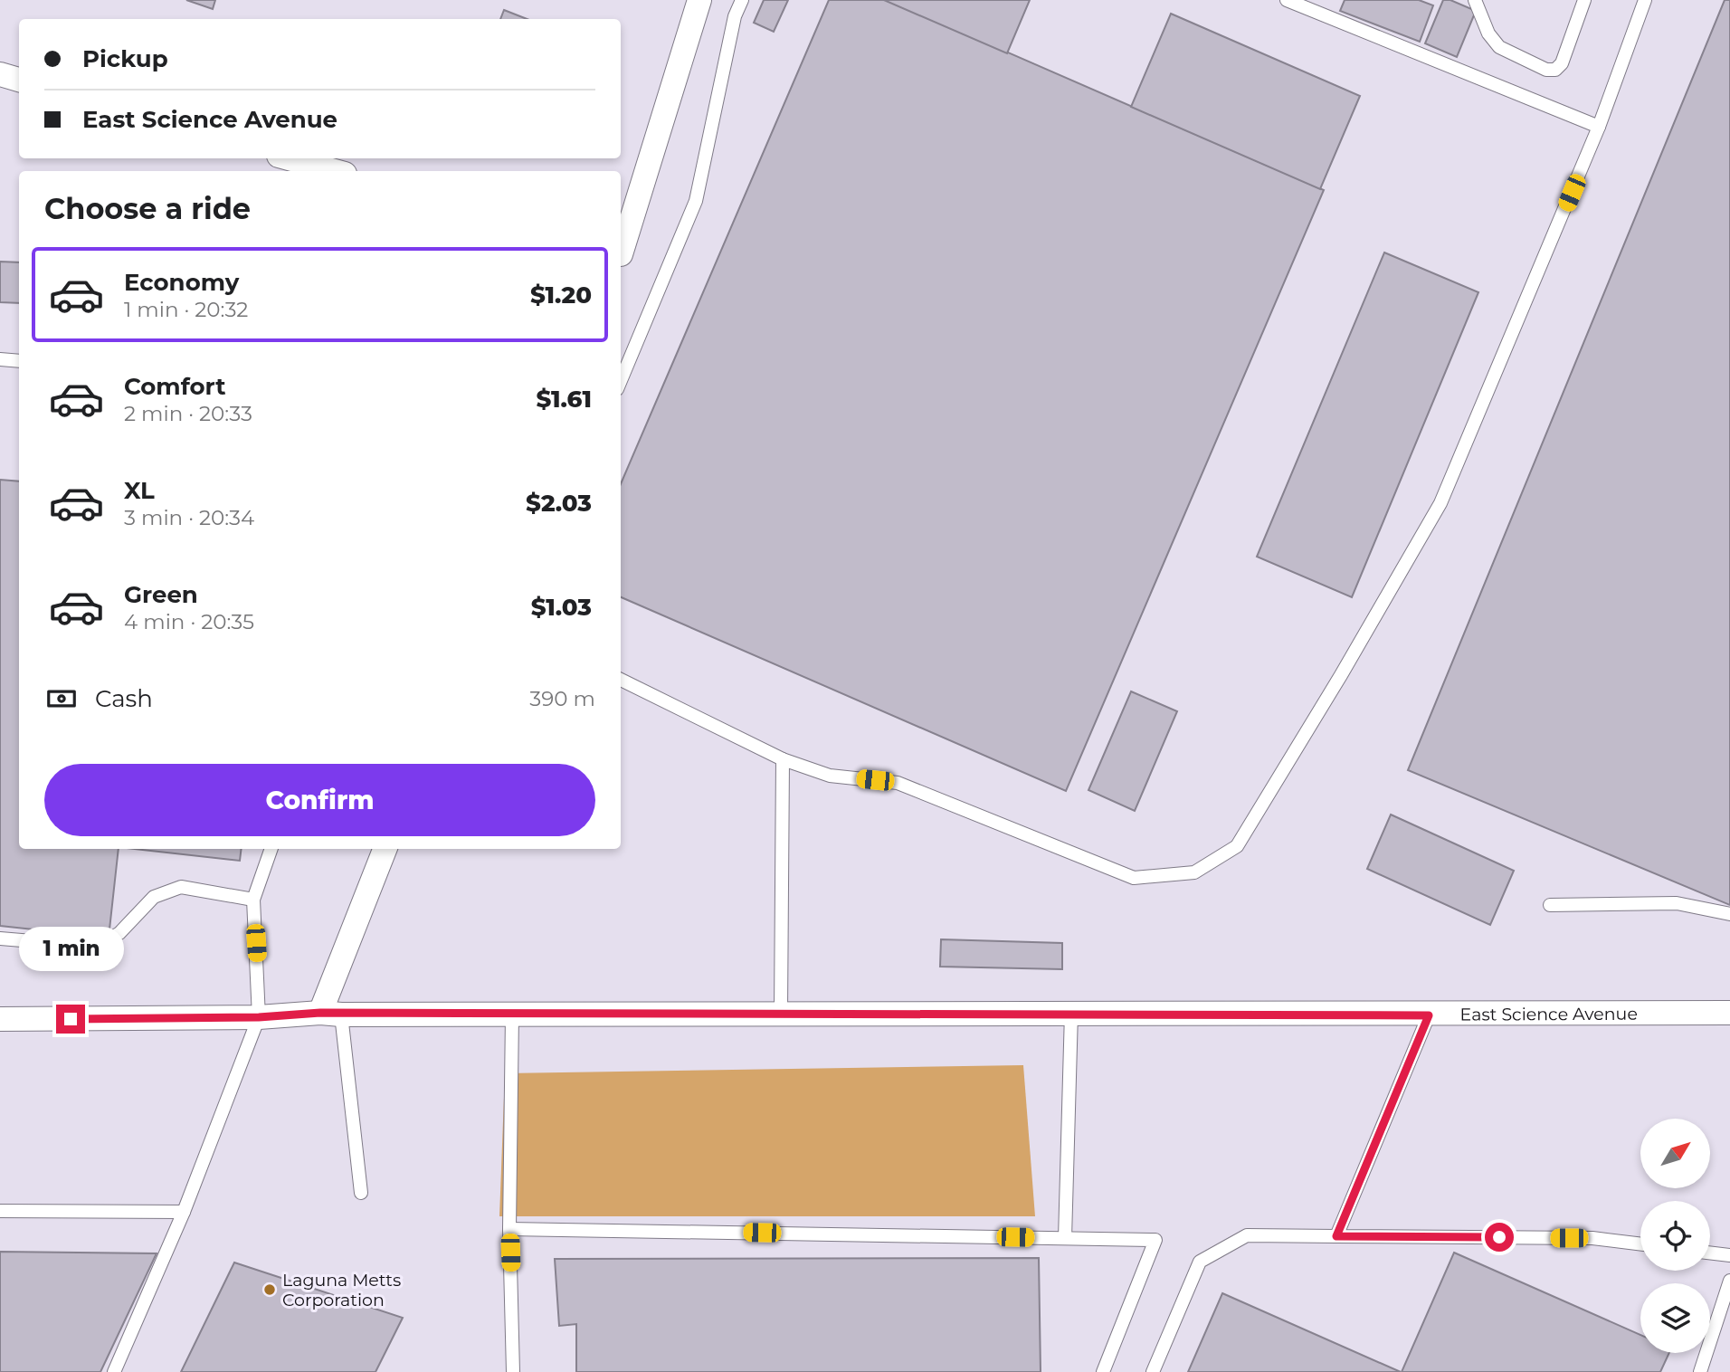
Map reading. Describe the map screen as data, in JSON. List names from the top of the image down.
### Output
{
  "streets": {
    "street": ["East Science Avenue"]
  },
  "places": ["Laguna Metts Corporation"],
  "north": "top right",
  "page": {
    "banner": ["Pickup", "East Science Avenue"],
    "heading": "Choose a ride",
    "list": [
      {
        "name": "Economy",
        "note": "1 min · 20:32",
        "value": "$1.20"
      },
      {
        "name": "Comfort",
        "note": "2 min · 20:33",
        "value": "$1.61"
      },
      {
        "name": "XL",
        "note": "3 min · 20:34",
        "value": "$2.03"
      },
      {
        "name": "Green",
        "note": "4 min · 20:35",
        "value": "$1.03"
      }
    ],
    "pay": ["Cash", "390 m"],
    "buttons": "Confirm",
    "bubble": "1 min"
  }
}
